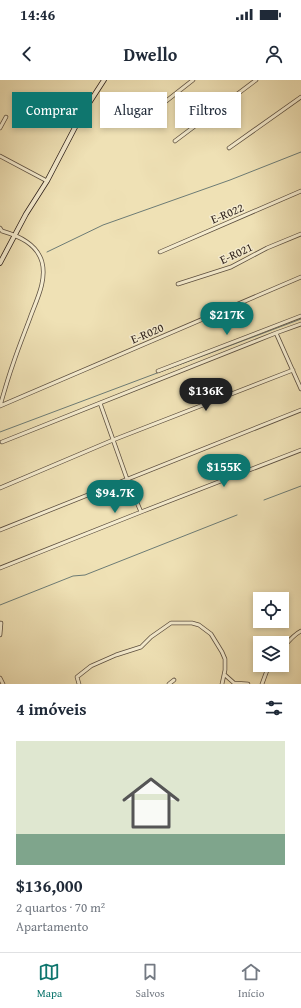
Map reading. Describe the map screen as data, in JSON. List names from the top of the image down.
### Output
{
  "streets": {
    "street": ["E-R022", "E-R021", "E-R020"]
  },
  "page": {
    "status": "14:46",
    "header": "Dwello",
    "chip": ["Comprar", "Alugar", "Filtros"],
    "price": [
      "$217K",
      "$136K",
      "$155K",
      "$94.7K"
    ],
    "heading": "4 imóveis",
    "list": [
      {
        "name": "$136,000",
        "note": "2 quartos · 70 m² · Apartamento"
      }
    ],
    "tabs": ["Mapa", "Salvos", "Início"]
  }
}
